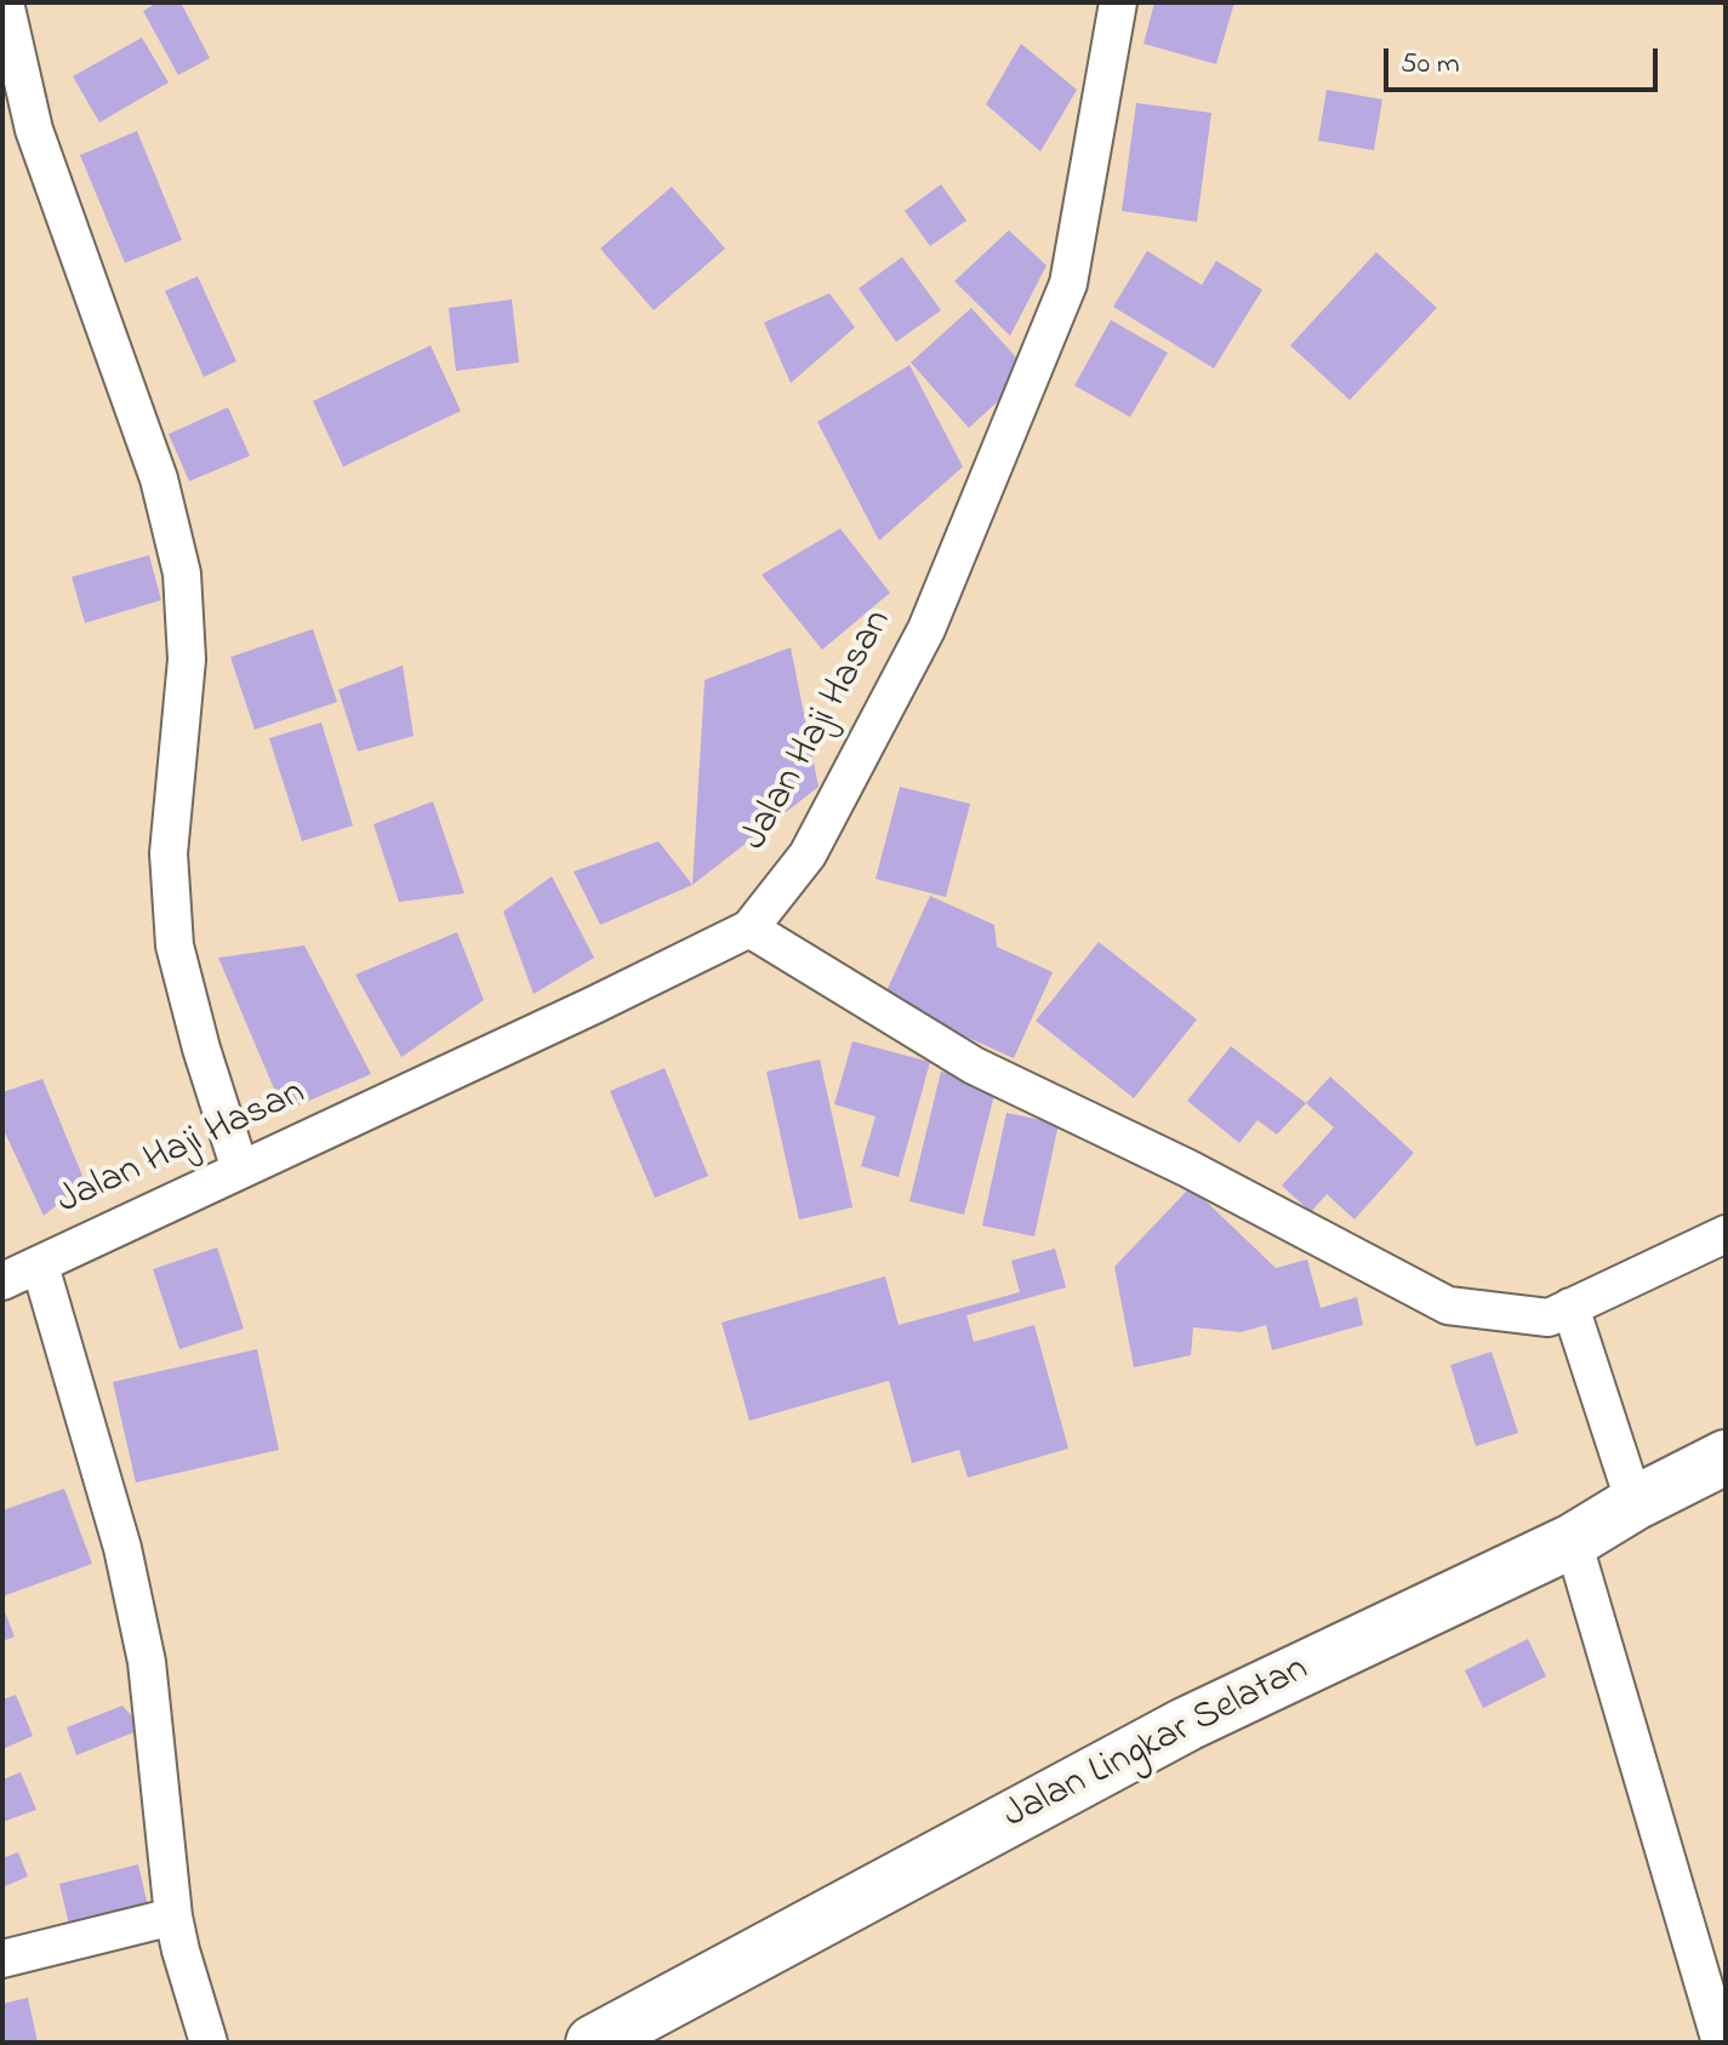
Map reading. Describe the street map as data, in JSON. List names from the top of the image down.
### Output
{
  "streets": {
    "street": ["Jalan Haji Hasan", "Jalan Lingkar Selatan"]
  },
  "scale_bar": "50 m"
}
